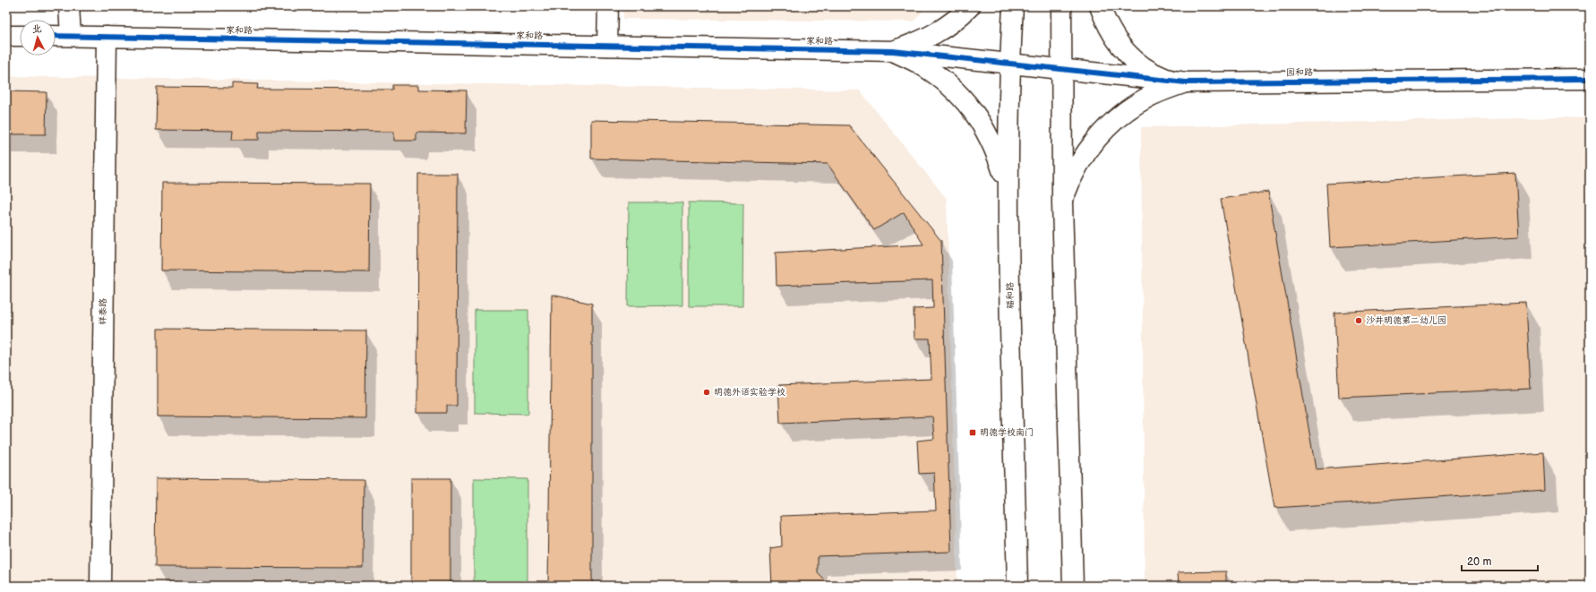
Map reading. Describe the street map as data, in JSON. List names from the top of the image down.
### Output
{
  "streets": {
    "street": [
      "家和路",
      "园和路",
      "福和路",
      "祥泰路"
    ]
  },
  "crossings": [
    ["家和路", "园和路"],
    ["家和路", "福和路"],
    ["家和路", "祥泰路"],
    ["园和路", "福和路"]
  ],
  "places": {
    "other": ["沙井明德第二幼儿园", "明德外语实验学校"],
    "transit": ["明德学校南门"]
  },
  "scale_bar": "20 m",
  "north": "top"
}
